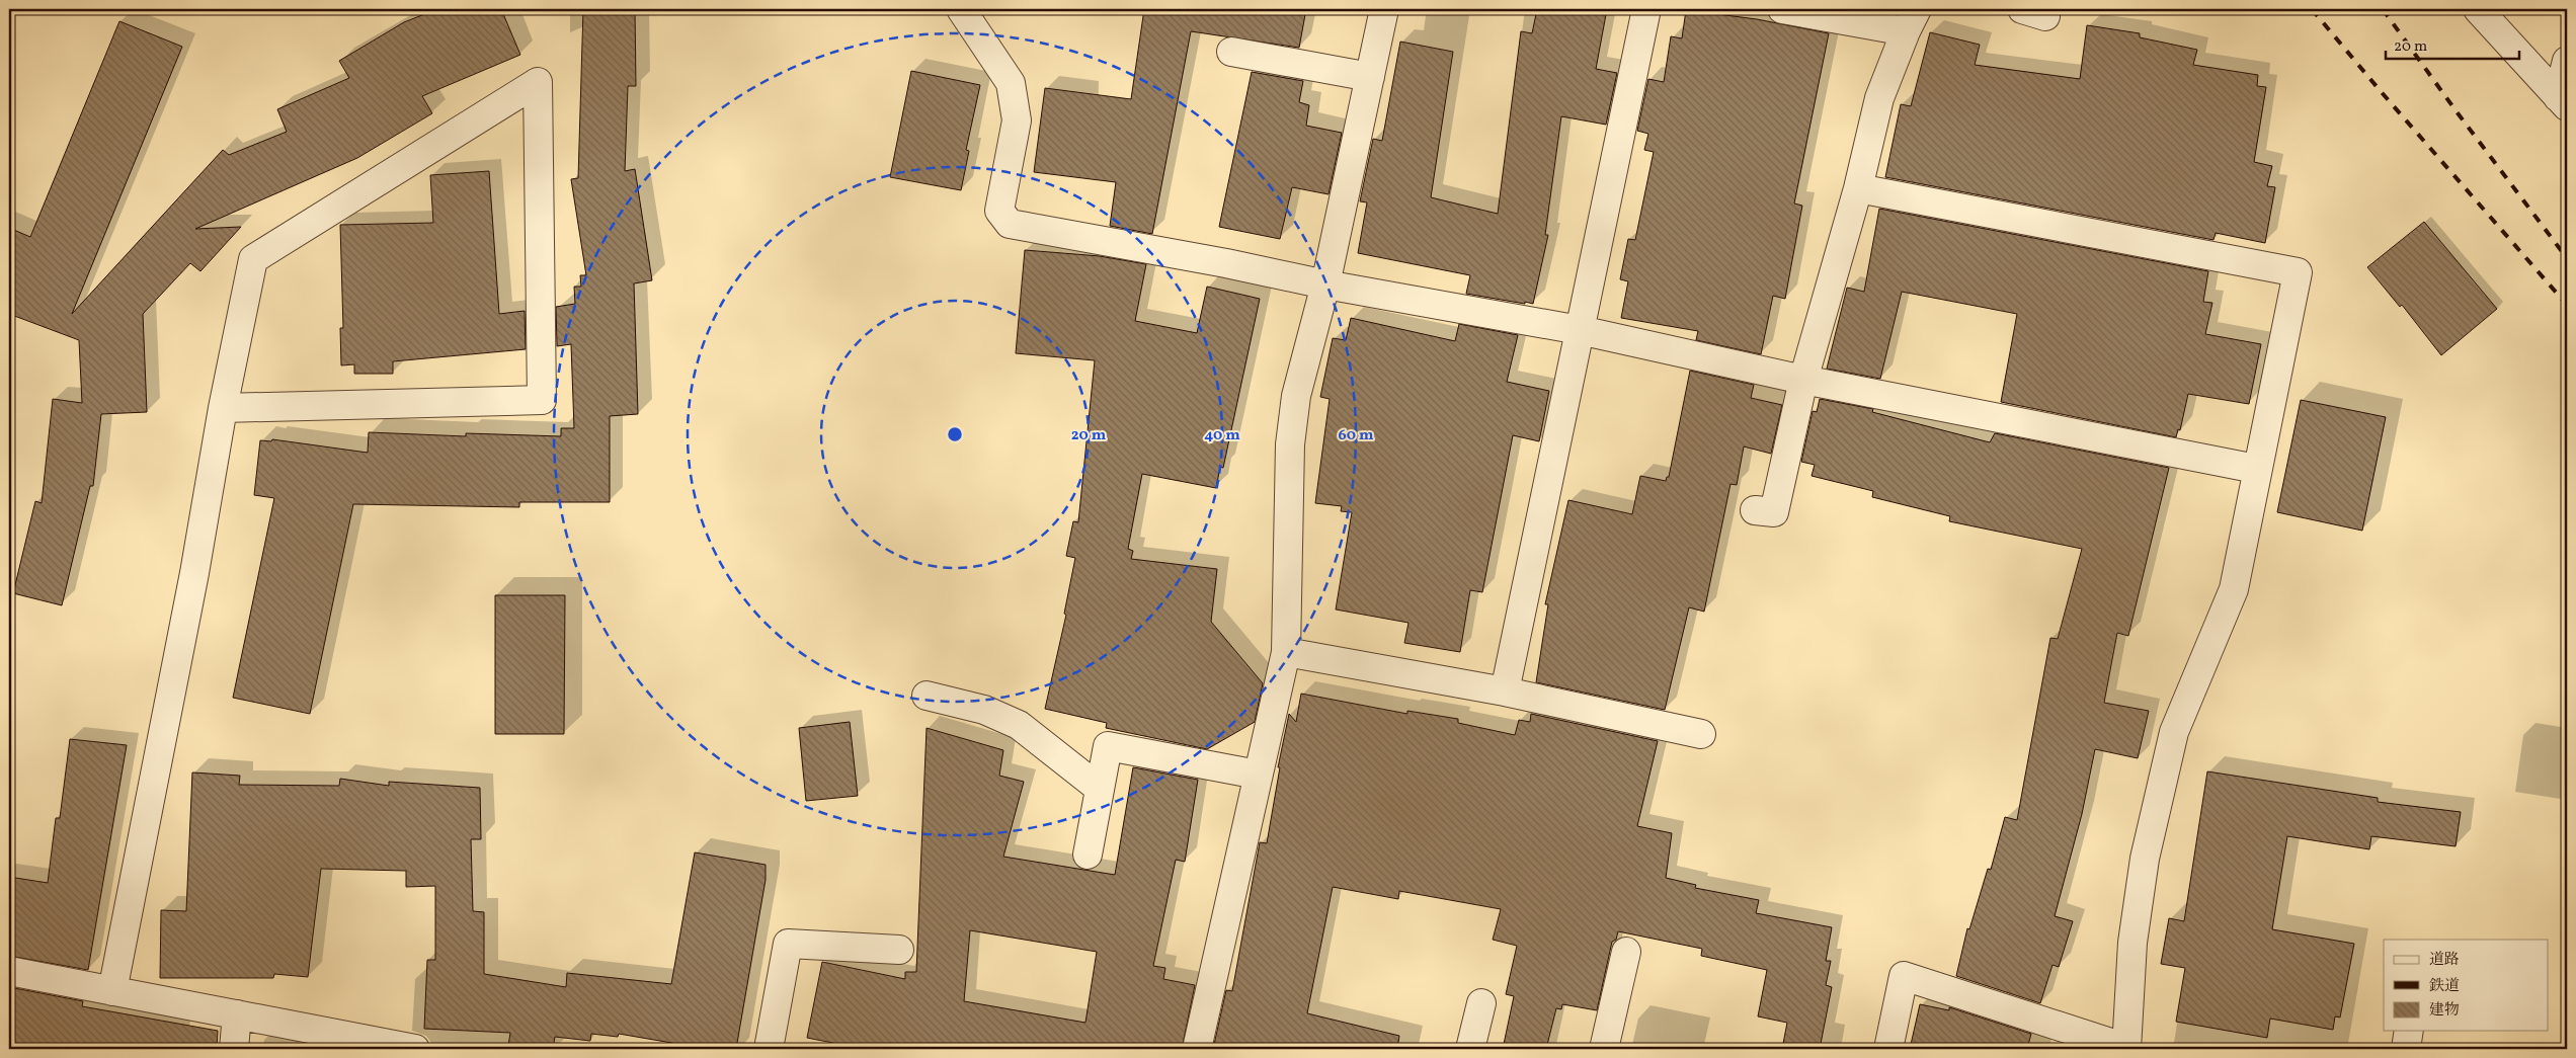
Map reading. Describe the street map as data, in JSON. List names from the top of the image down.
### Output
{
  "legend": ["道路", "鉄道", "建物"],
  "scale_bar": "20 m",
  "rings": ["20 m", "40 m", "60 m"]
}
